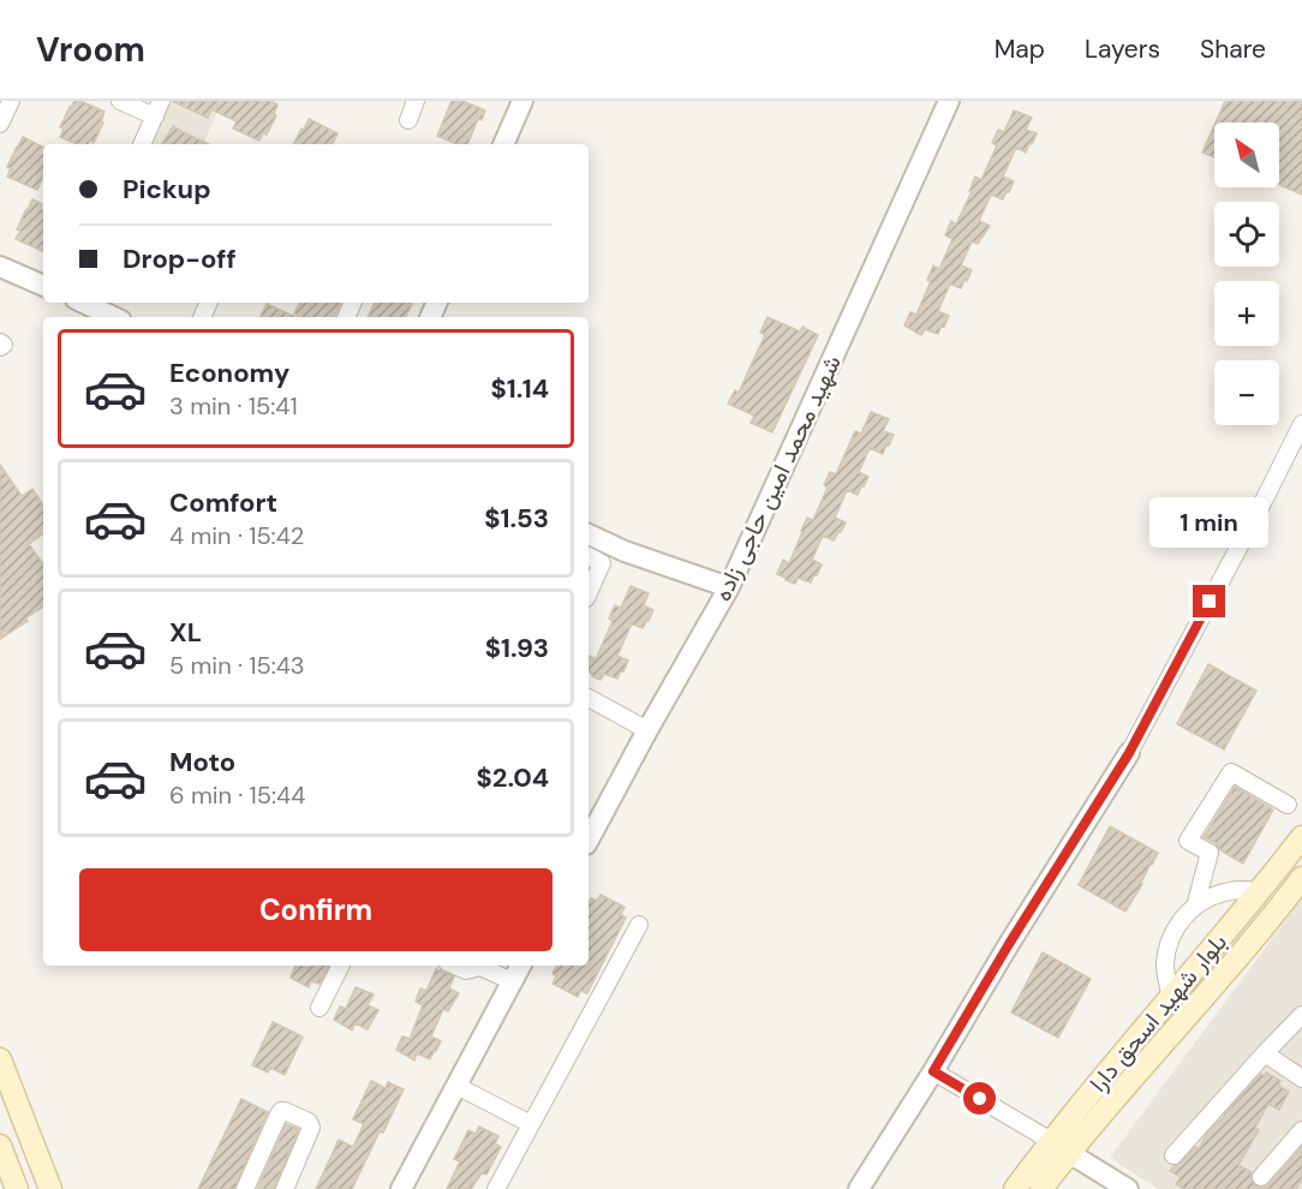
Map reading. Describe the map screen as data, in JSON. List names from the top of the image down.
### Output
{
  "streets": {
    "main road": ["بلوار شهید اسحق دارا"],
    "street": ["شهید محمد امین حاجی زاده"]
  },
  "north": "top left",
  "page": {
    "header": "Vroom",
    "nav": ["Map", "Layers", "Share"],
    "map_buttons": ["+", "−"],
    "banner": ["Pickup", "Drop-off"],
    "list": [
      {
        "name": "Economy",
        "note": "3 min · 15:41",
        "value": "$1.14"
      },
      {
        "name": "Comfort",
        "note": "4 min · 15:42",
        "value": "$1.53"
      },
      {
        "name": "XL",
        "note": "5 min · 15:43",
        "value": "$1.93"
      },
      {
        "name": "Moto",
        "note": "6 min · 15:44",
        "value": "$2.04"
      }
    ],
    "bubble": "1 min",
    "buttons": "Confirm"
  }
}
